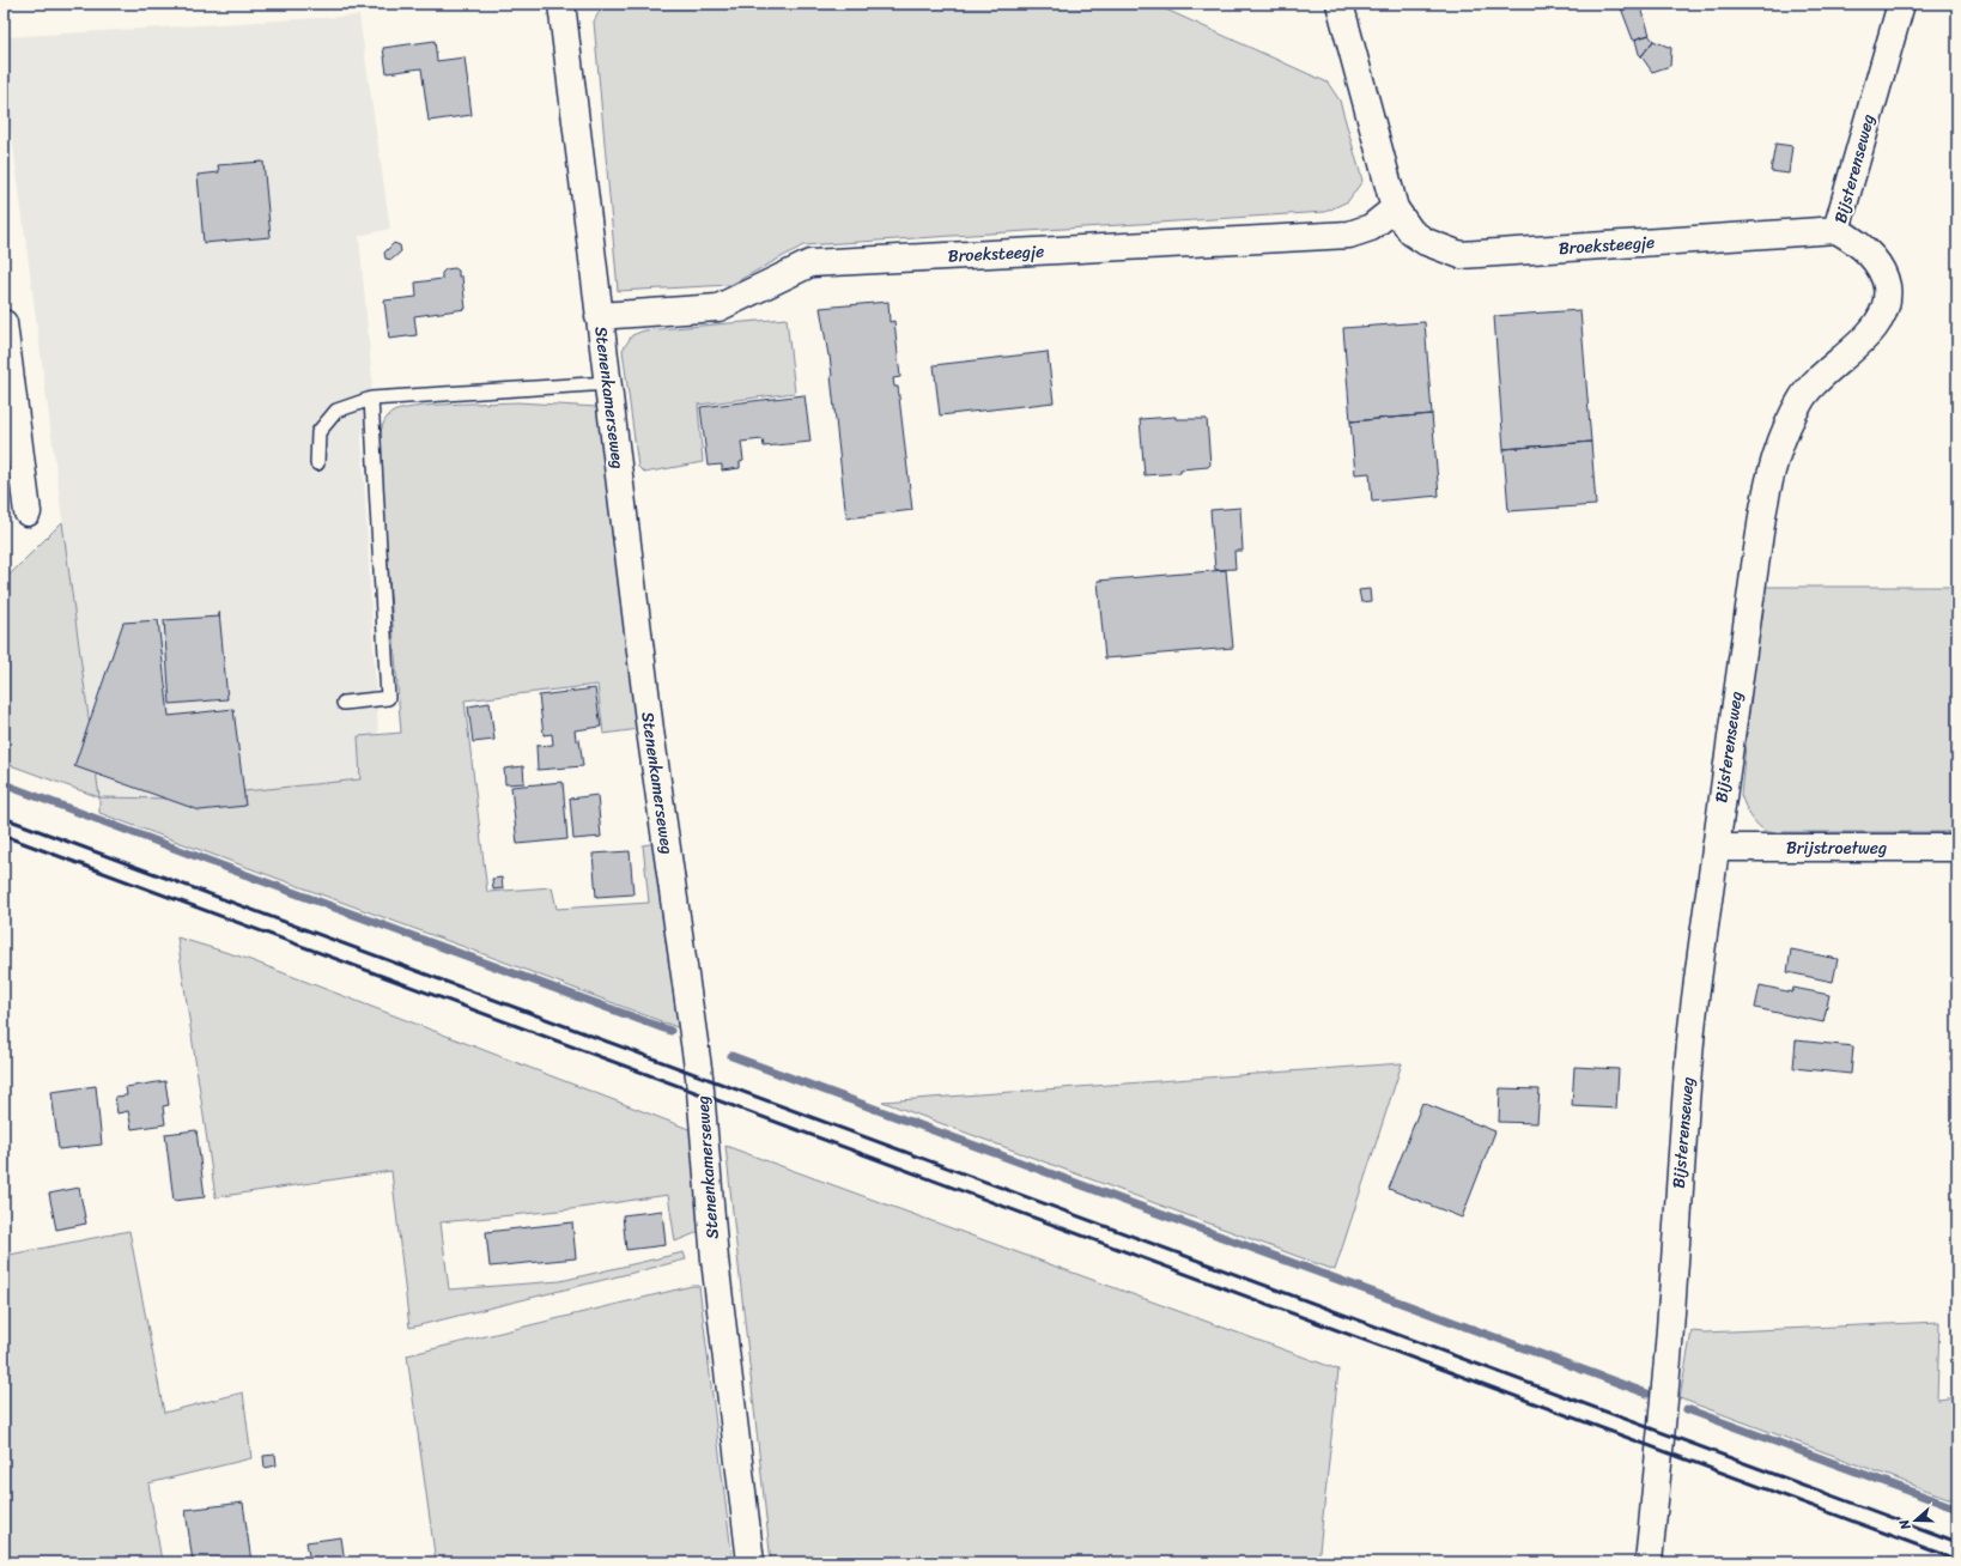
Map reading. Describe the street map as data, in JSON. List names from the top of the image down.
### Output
{
  "streets": {
    "street": [
      "Bijsterenseweg",
      "Broeksteegje",
      "Stenenkamerseweg",
      "Brijstroetweg"
    ]
  },
  "crossings": [
    ["Bijsterenseweg", "Broeksteegje"],
    ["Bijsterenseweg", "Brijstroetweg"],
    ["Broeksteegje", "Stenenkamerseweg"]
  ],
  "north": "left"
}
